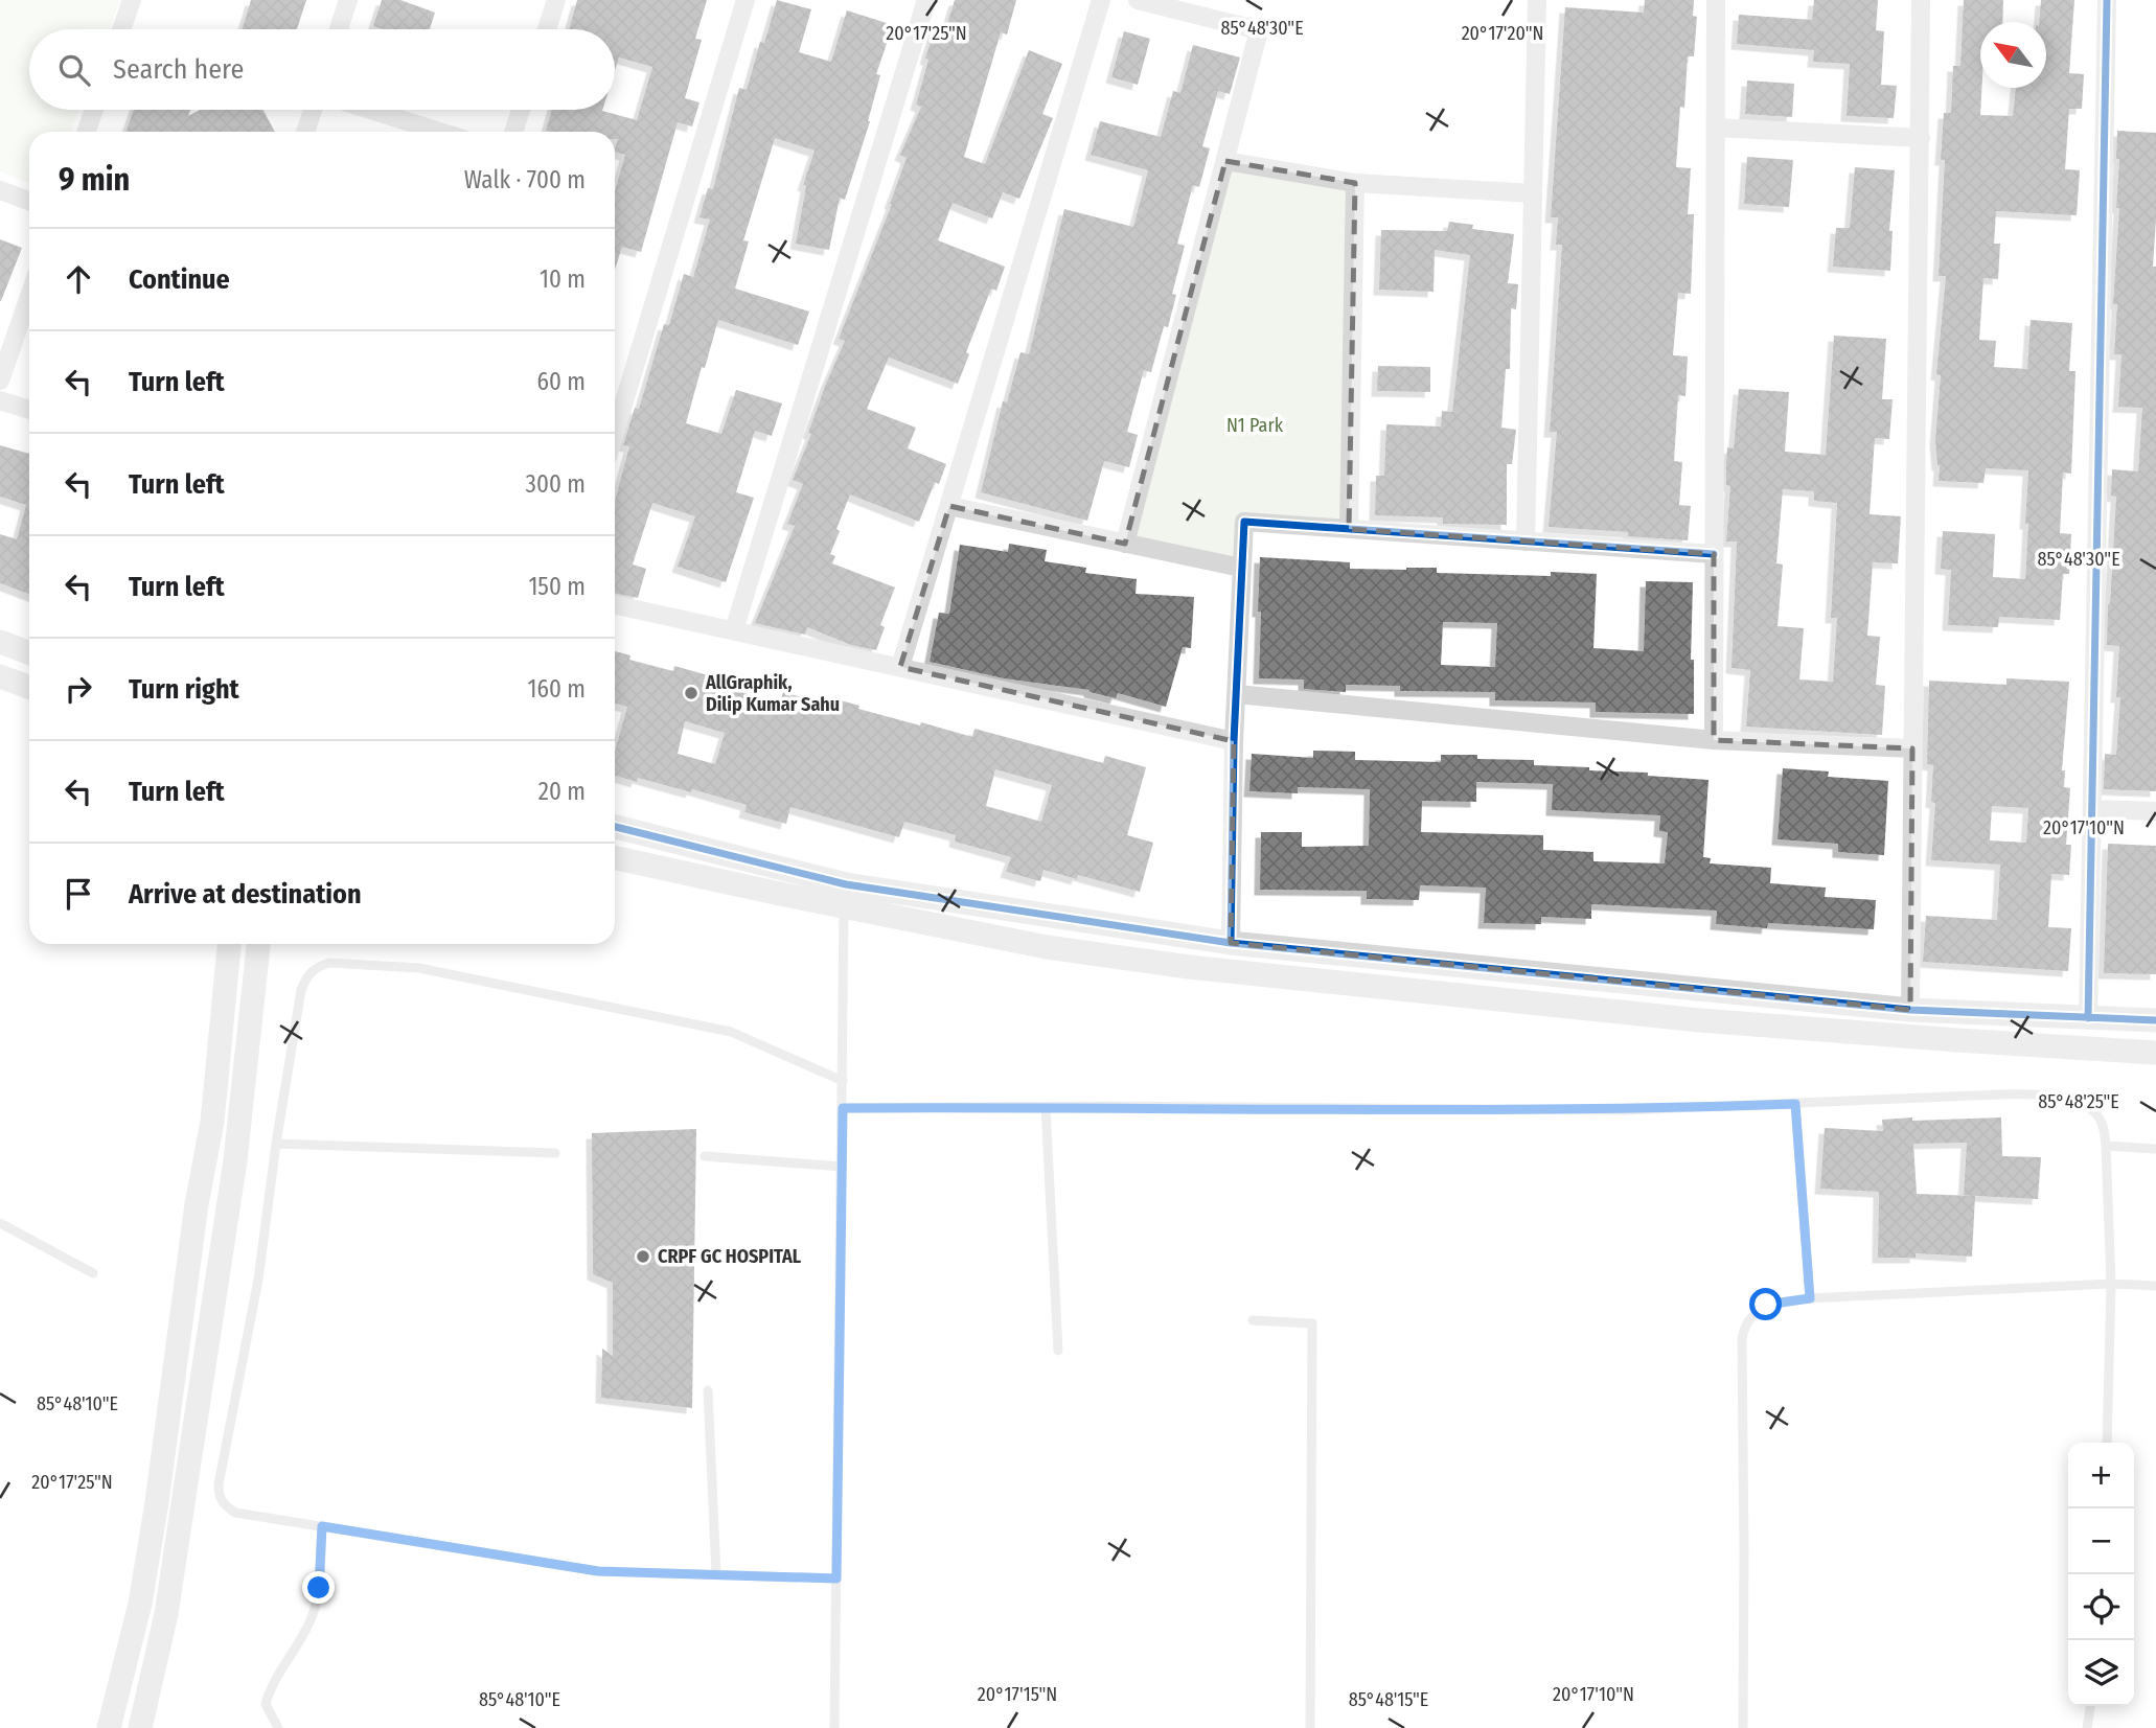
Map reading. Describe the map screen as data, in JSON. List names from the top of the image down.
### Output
{
  "parks": ["N1 Park"],
  "places": ["AllGraphik, Dilip Kumar Sahu", "CRPF GC HOSPITAL"],
  "north": "top left",
  "page": {
    "search": "Search here",
    "heading": ["9 min", "Walk · 700 m"],
    "list": [
      ["Continue", "10 m"],
      ["Turn left", "60 m"],
      ["Turn left", "300 m"],
      ["Turn left", "150 m"],
      ["Turn right", "160 m"],
      ["Turn left", "20 m"],
      "Arrive at destination"
    ],
    "map_buttons": ["+", "−"]
  },
  "coordinates": [
    "85°48'30\"E",
    "20°17'25\"N",
    "20°17'20\"N",
    "20°17'10\"N",
    "85°48'25\"E",
    "85°48'10\"E",
    "20°17'15\"N",
    "85°48'15\"E"
  ]
}
